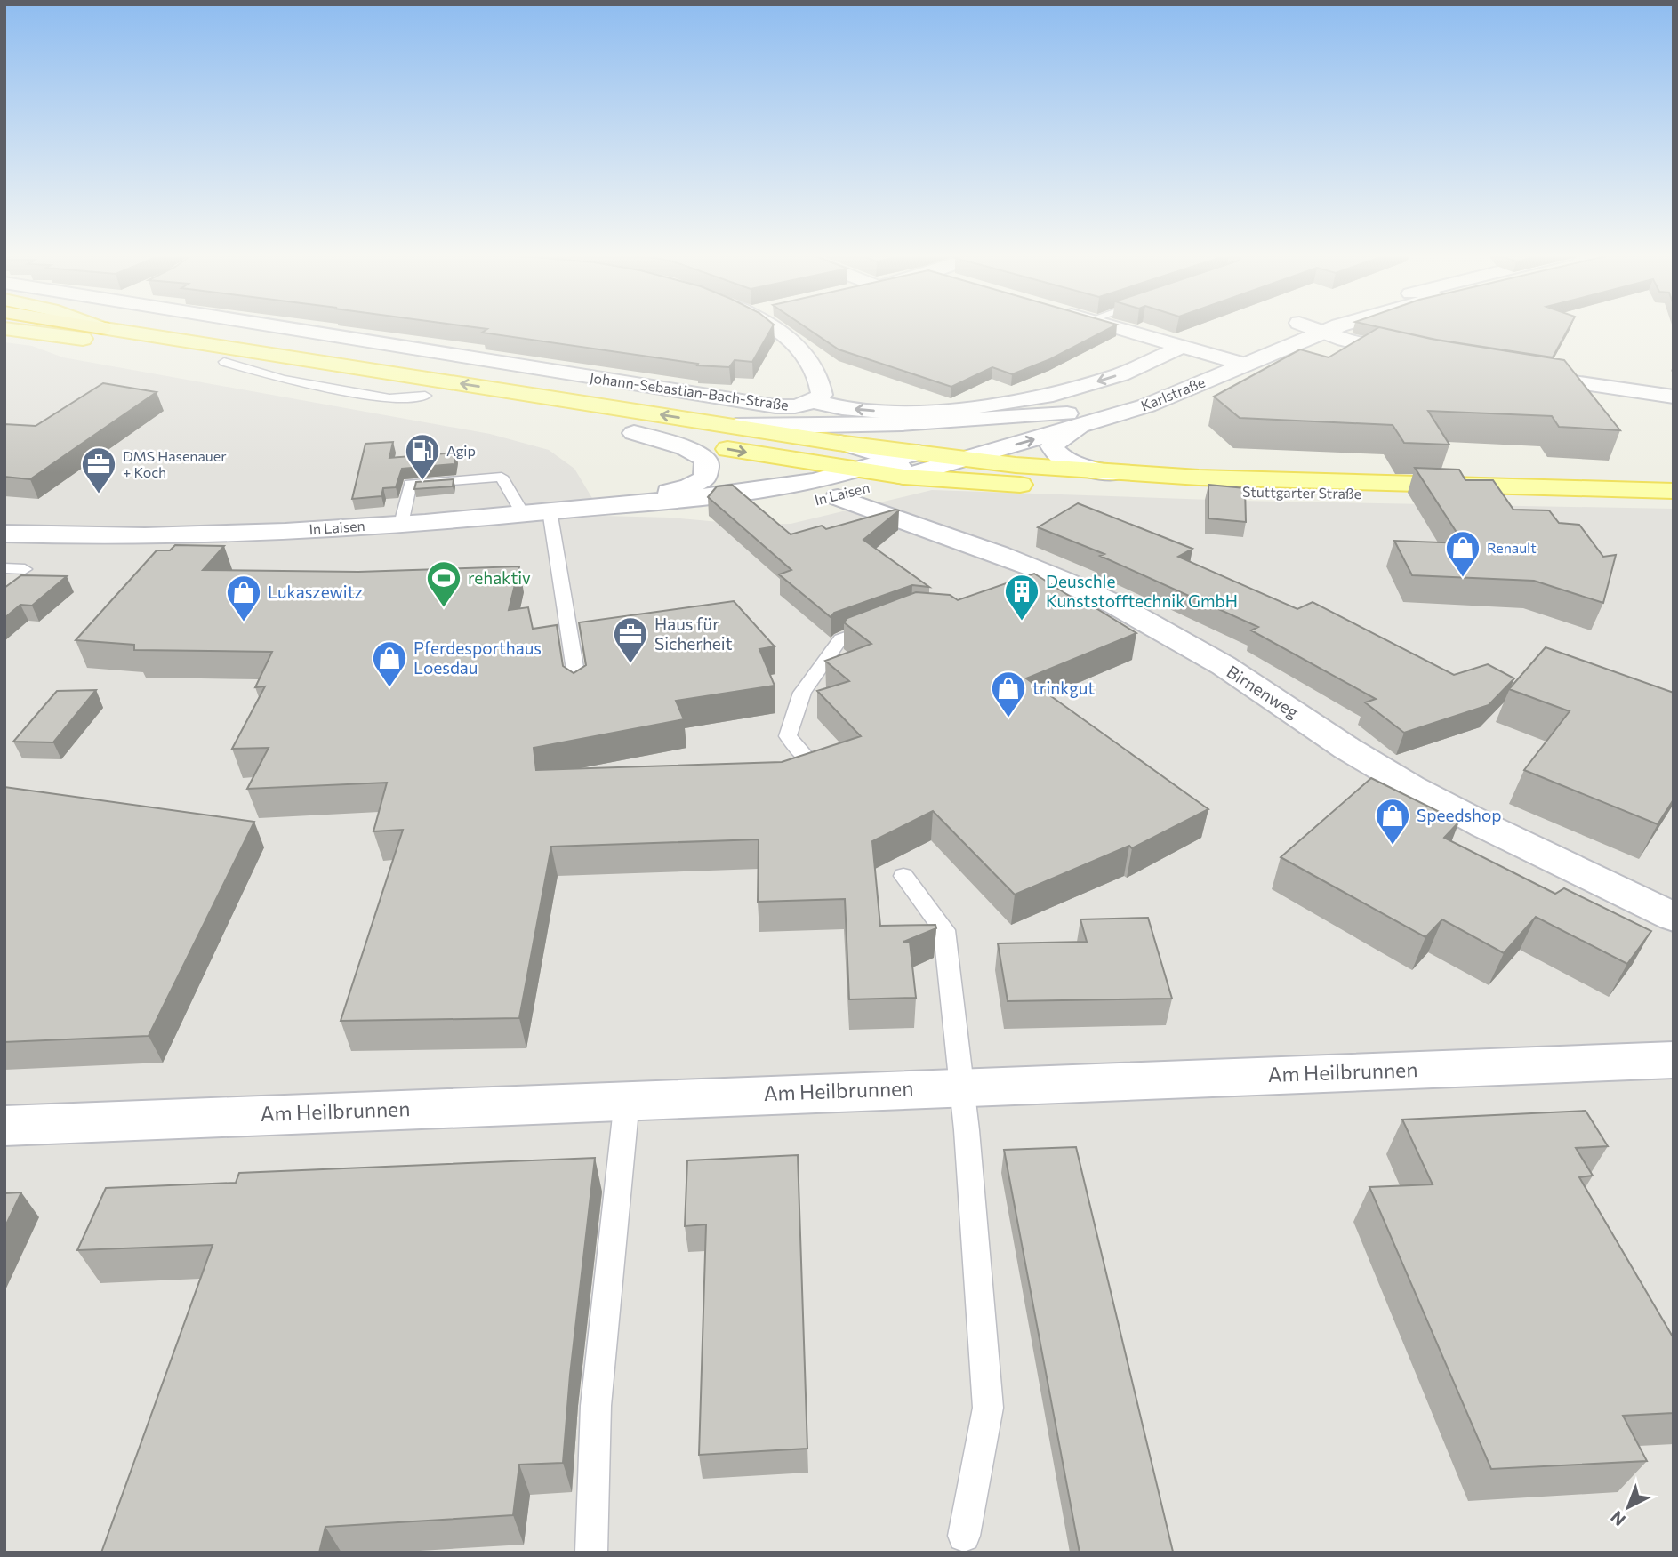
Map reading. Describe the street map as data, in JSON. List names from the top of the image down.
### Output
{
  "streets": {
    "main road": ["Stuttgarter Straße"],
    "street": [
      "Johann-Sebastian-Bach-Straße",
      "Karlstraße",
      "In Laisen",
      "Birnenweg",
      "Am Heilbrunnen"
    ]
  },
  "crossings": [
    ["Karlstraße", "Stuttgarter Straße"],
    ["Karlstraße", "In Laisen"],
    ["Stuttgarter Straße", "In Laisen"],
    ["In Laisen", "Birnenweg"]
  ],
  "places": {
    "fuel station": ["Agip"],
    "office": ["DMS Hasenauer + Koch", "Haus für Sicherheit"],
    "shop": [
      "Renault",
      "Lukaszewitz",
      "Pferdesporthaus Loesdau",
      "trinkgut",
      "Speedshop"
    ],
    "sports": ["rehaktiv"],
    "building": ["Deuschle Kunststofftechnik GmbH"]
  },
  "north": "bottom left"
}
